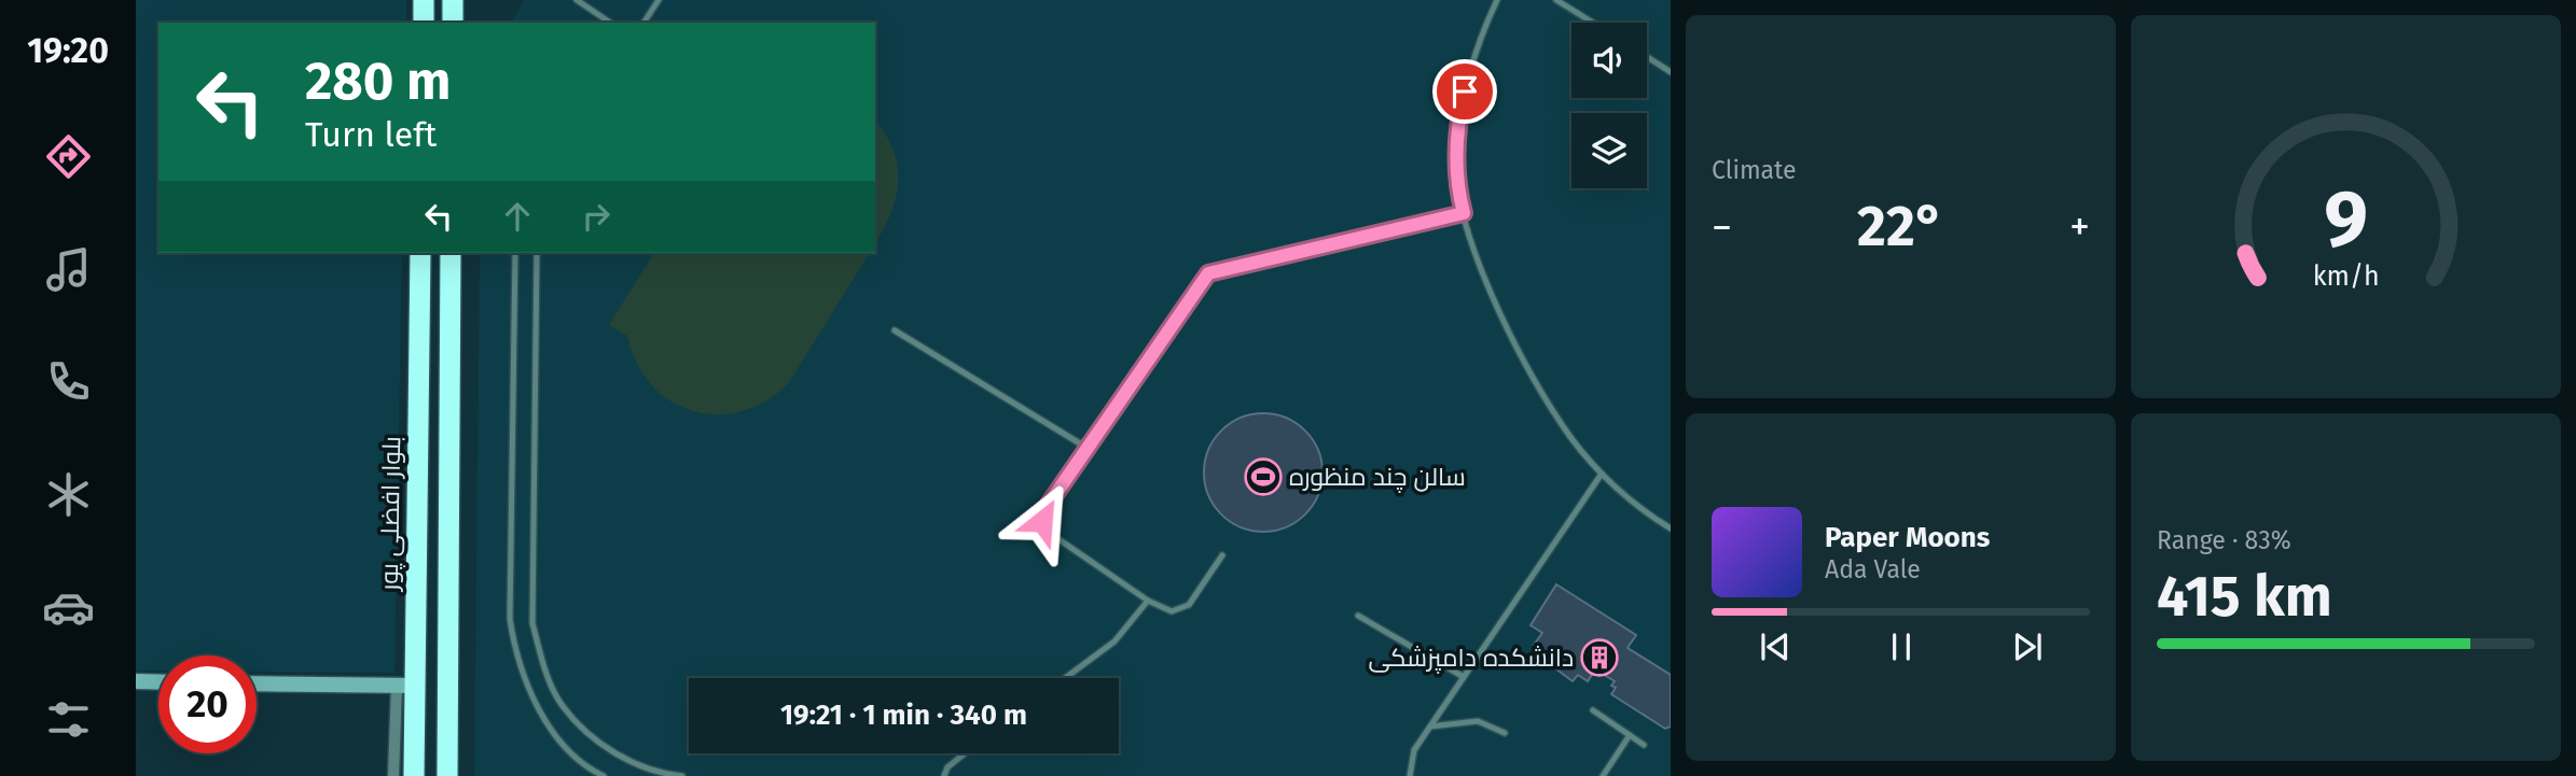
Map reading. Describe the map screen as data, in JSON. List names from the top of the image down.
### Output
{
  "streets": {
    "highway": ["بلوار افضلی پور"]
  },
  "places": {
    "sports": ["سالن چند منظوره"],
    "building": ["دانشکده دامپزشکی"]
  },
  "page": {
    "tabs": "19:20",
    "tile": [
      "Climate",
      ["Range · 83%", "415 km"]
    ],
    "turn": ["280 m", "Turn left"],
    "heat": ["−", "22°", "+"],
    "song": ["Paper Moons", "Ada Vale"],
    "limit": "20",
    "trip": "19:21 · 1 min · 340 m",
    "gauge": ["9", "km/h"]
  }
}
